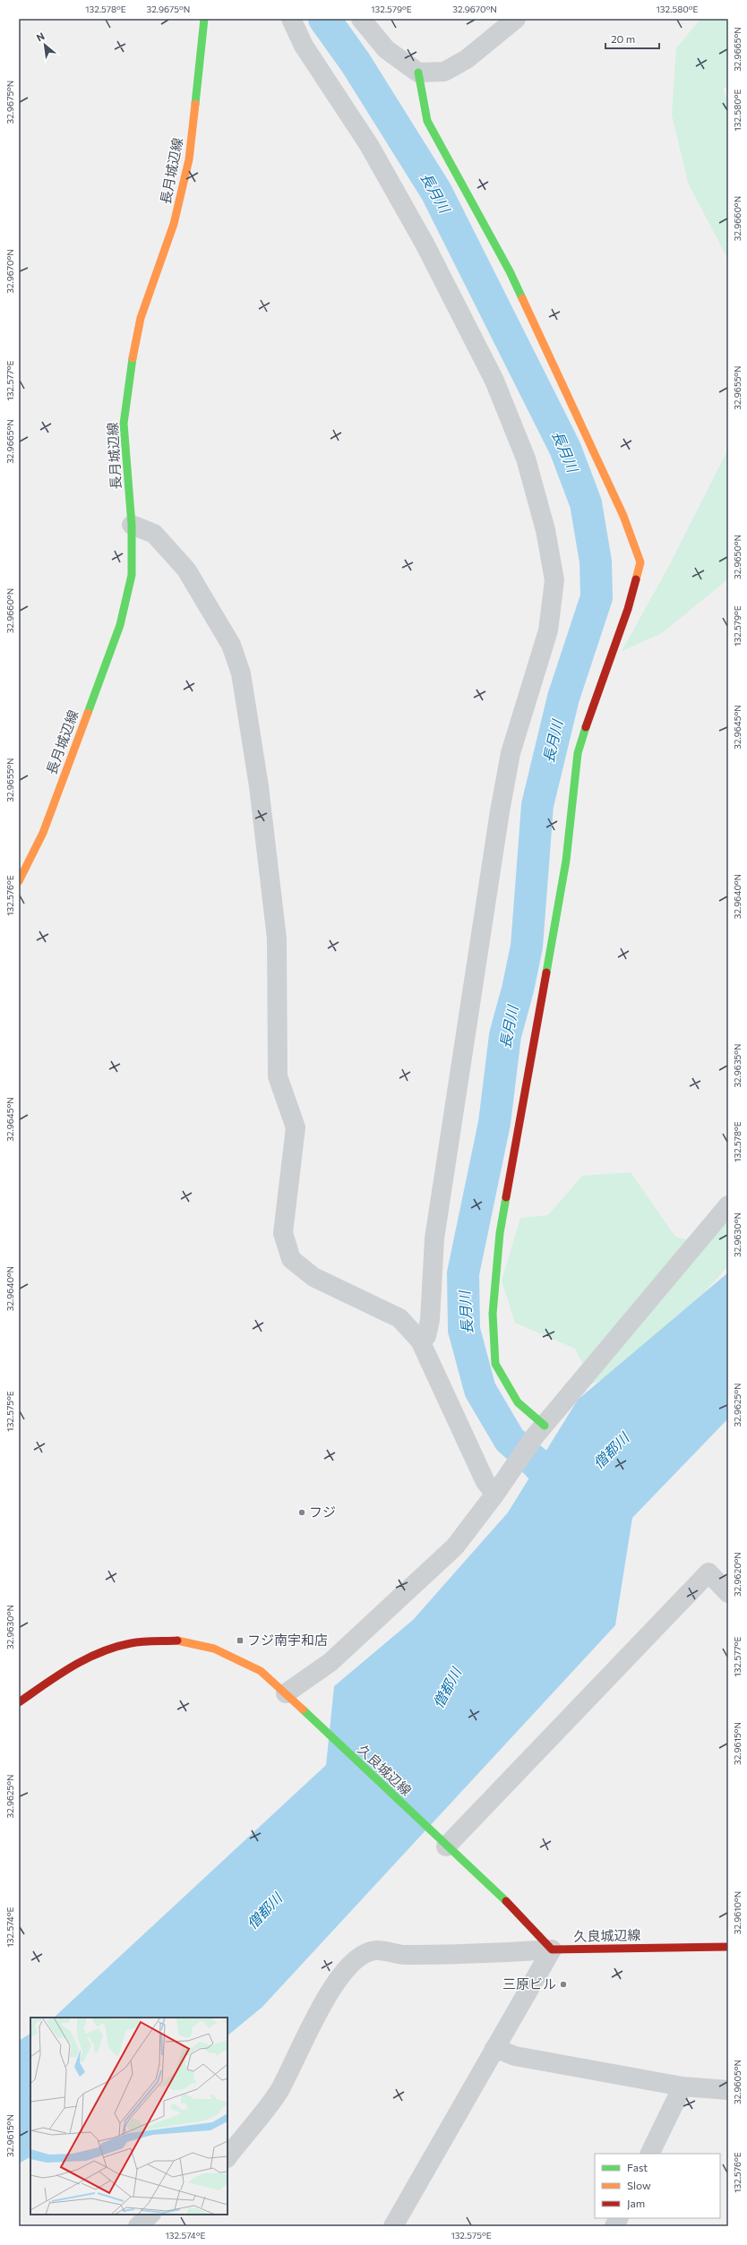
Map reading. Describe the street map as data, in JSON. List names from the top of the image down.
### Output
{
  "streets": {
    "main road": ["長月城辺線", "久良城辺線"]
  },
  "water": ["長月川", "僧都川"],
  "places": {
    "other": ["フジ", "三原ビル"],
    "transit": ["フジ南宇和店"]
  },
  "legend": ["Fast", "Slow", "Jam"],
  "scale_bar": "20 m",
  "north": "top left",
  "coordinates": [
    "132.578°E",
    "32.9675°N",
    "132.579°E",
    "32.9670°N",
    "132.580°E",
    "32.9665°N",
    "32.9660°N",
    "132.577°E",
    "32.9655°N",
    "32.9650°N",
    "32.9645°N",
    "132.576°E",
    "32.9640°N",
    "32.9635°N",
    "32.9630°N",
    "32.9625°N",
    "132.575°E",
    "32.9620°N",
    "32.9615°N",
    "32.9610°N",
    "132.574°E",
    "32.9605°N"
  ]
}
